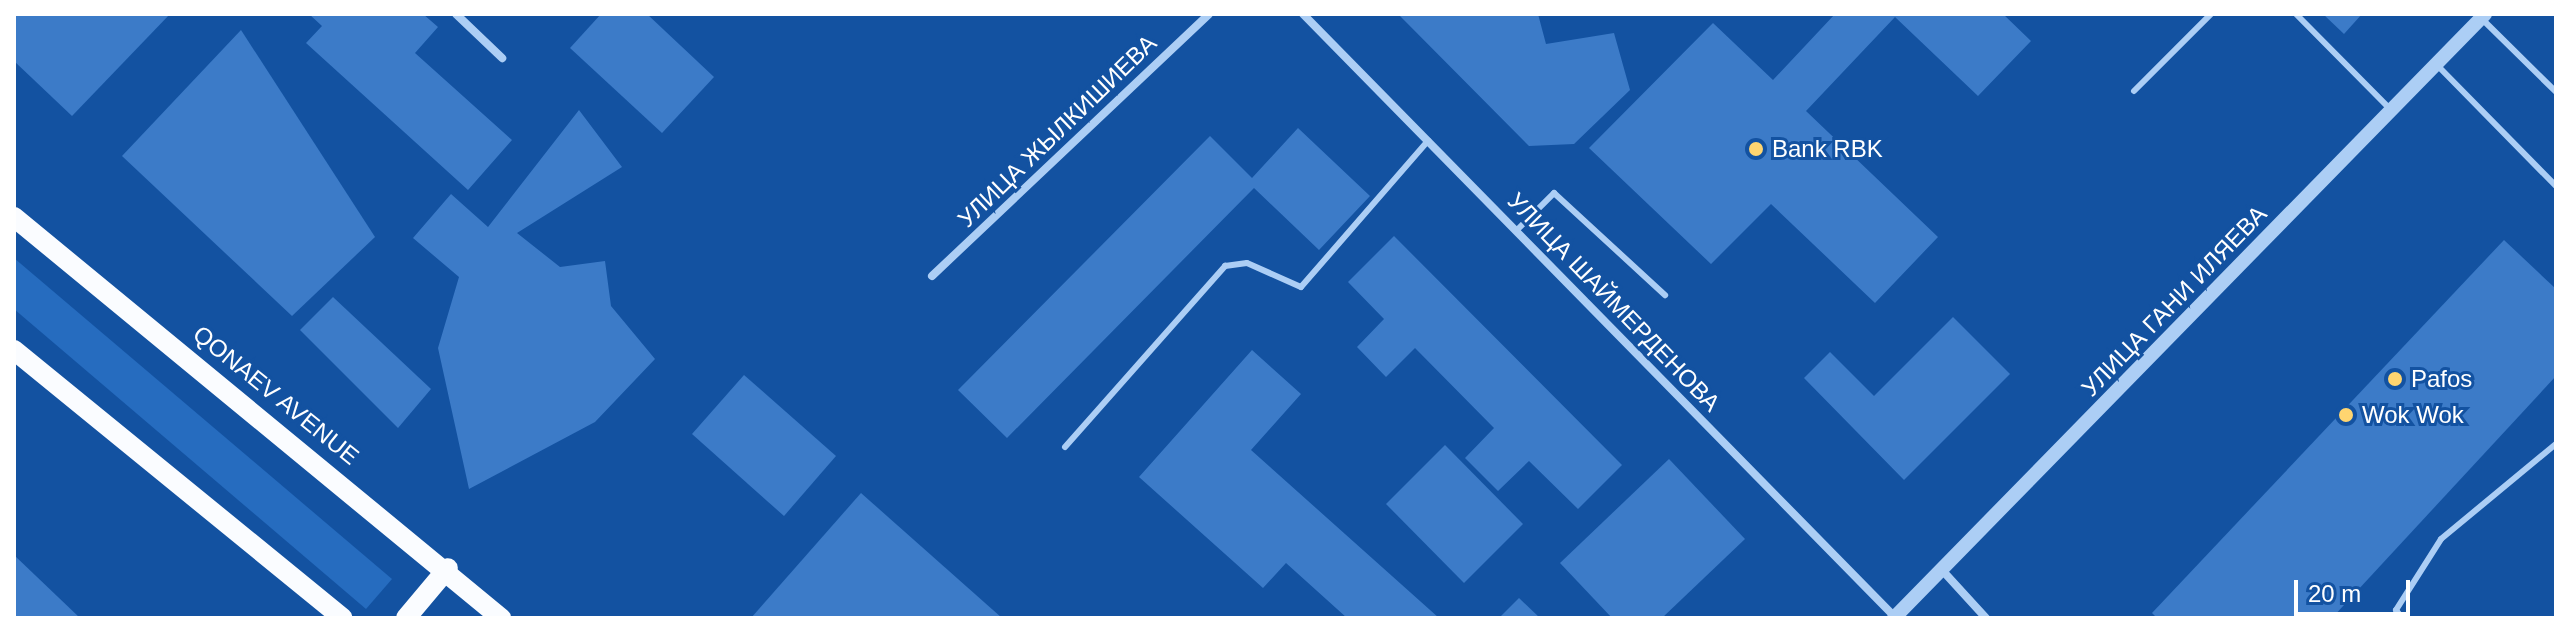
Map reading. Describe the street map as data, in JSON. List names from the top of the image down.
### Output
{
  "streets": {
    "main road": ["QONAEV AVENUE"],
    "street": ["УЛИЦА ЖЫЛКИШИЕВА", "УЛИЦА ГАНИ ИЛЯЕВА", "УЛИЦА ШАЙМЕРДЕНОВА"]
  },
  "crossings": [
    ["УЛИЦА ГАНИ ИЛЯЕВА", "УЛИЦА ШАЙМЕРДЕНОВА"]
  ],
  "places": ["Bank RBK", "Pafos", "Wok Wok"],
  "scale_bar": "20 m"
}
